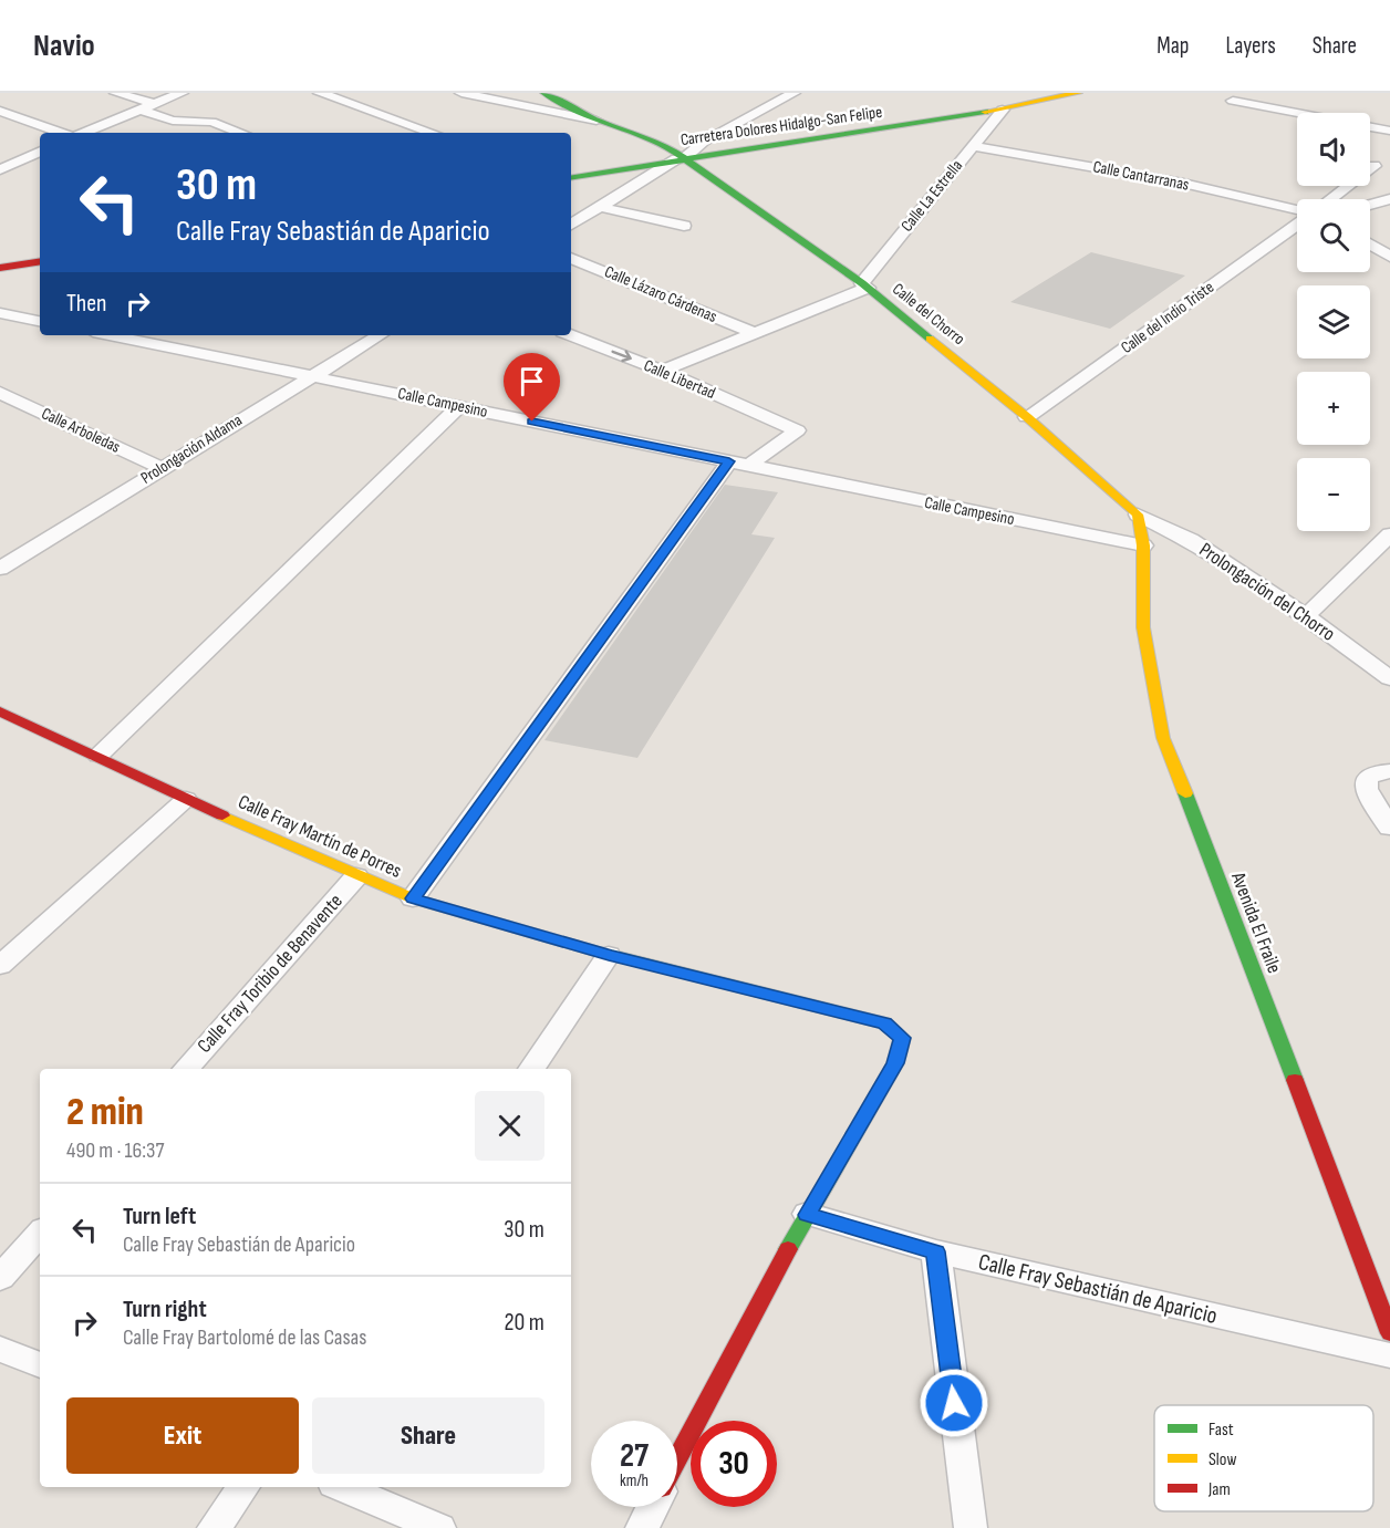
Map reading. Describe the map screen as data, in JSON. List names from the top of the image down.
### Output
{
  "streets": {
    "street": [
      "Carretera Dolores Hidalgo-San Felipe",
      "Calle Cantarranas",
      "Calle La Estrella",
      "Calle Lázaro Cárdenas",
      "Calle del Chorro",
      "Calle del Indio Triste",
      "Calle Libertad",
      "Calle Campesino",
      "Calle Arboledas",
      "Prolongación Aldama",
      "Prolongación del Chorro",
      "Calle Fray Martín de Porres",
      "Avenida El Fraile",
      "Calle Fray Toribio de Benavente",
      "Calle Fray Sebastián de Aparicio"
    ]
  },
  "crossings": [
    ["Carretera Dolores Hidalgo-San Felipe", "Calle La Estrella"],
    ["Carretera Dolores Hidalgo-San Felipe", "Calle del Chorro"],
    ["Calle Cantarranas", "Calle La Estrella"],
    ["Calle La Estrella", "Calle Lázaro Cárdenas"],
    ["Calle La Estrella", "Calle del Chorro"],
    ["Calle La Estrella", "Calle Libertad"],
    ["Calle del Chorro", "Calle del Indio Triste"],
    ["Calle del Chorro", "Prolongación del Chorro"],
    ["Calle del Chorro", "Avenida El Fraile"],
    ["Calle Libertad", "Calle Campesino"],
    ["Calle Campesino", "Prolongación Aldama"],
    ["Calle Campesino", "Avenida El Fraile"],
    ["Calle Arboledas", "Prolongación Aldama"],
    ["Prolongación del Chorro", "Avenida El Fraile"],
    ["Calle Fray Martín de Porres", "Calle Fray Toribio de Benavente"],
    ["Calle Fray Martín de Porres", "Calle Fray Sebastián de Aparicio"]
  ],
  "legend": ["Fast", "Slow", "Jam"],
  "page": {
    "header": "Navio",
    "nav": ["Map", "Layers", "Share"],
    "map_buttons": ["+", "−"],
    "turn": ["30 m", "Calle Fray Sebastián de Aparicio"],
    "then": "Then",
    "heading": ["2 min", "490 m · 16:37"],
    "list": [
      {
        "name": "Turn left",
        "note": "Calle Fray Sebastián de Aparicio",
        "value": "30 m"
      },
      {
        "name": "Turn right",
        "note": "Calle Fray Bartolomé de las Casas",
        "value": "20 m"
      }
    ],
    "buttons": ["Exit", "Share"],
    "speed": "27 km/h",
    "limit": "30"
  }
}
